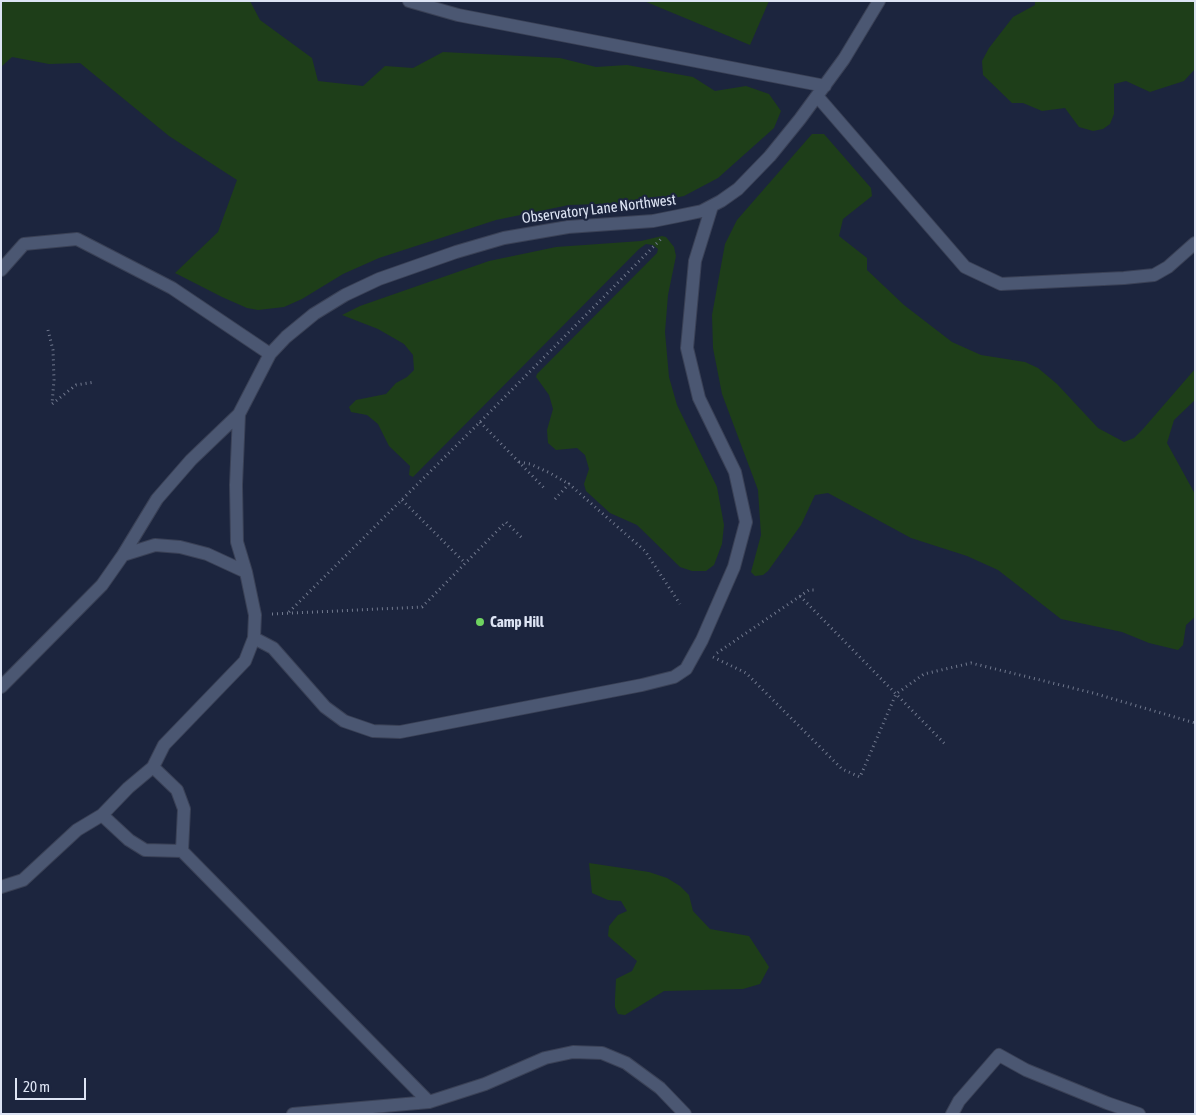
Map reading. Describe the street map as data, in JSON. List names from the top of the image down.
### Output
{
  "streets": {
    "street": ["Observatory Lane Northwest"]
  },
  "places": ["Camp Hill"],
  "scale_bar": "20 m"
}
